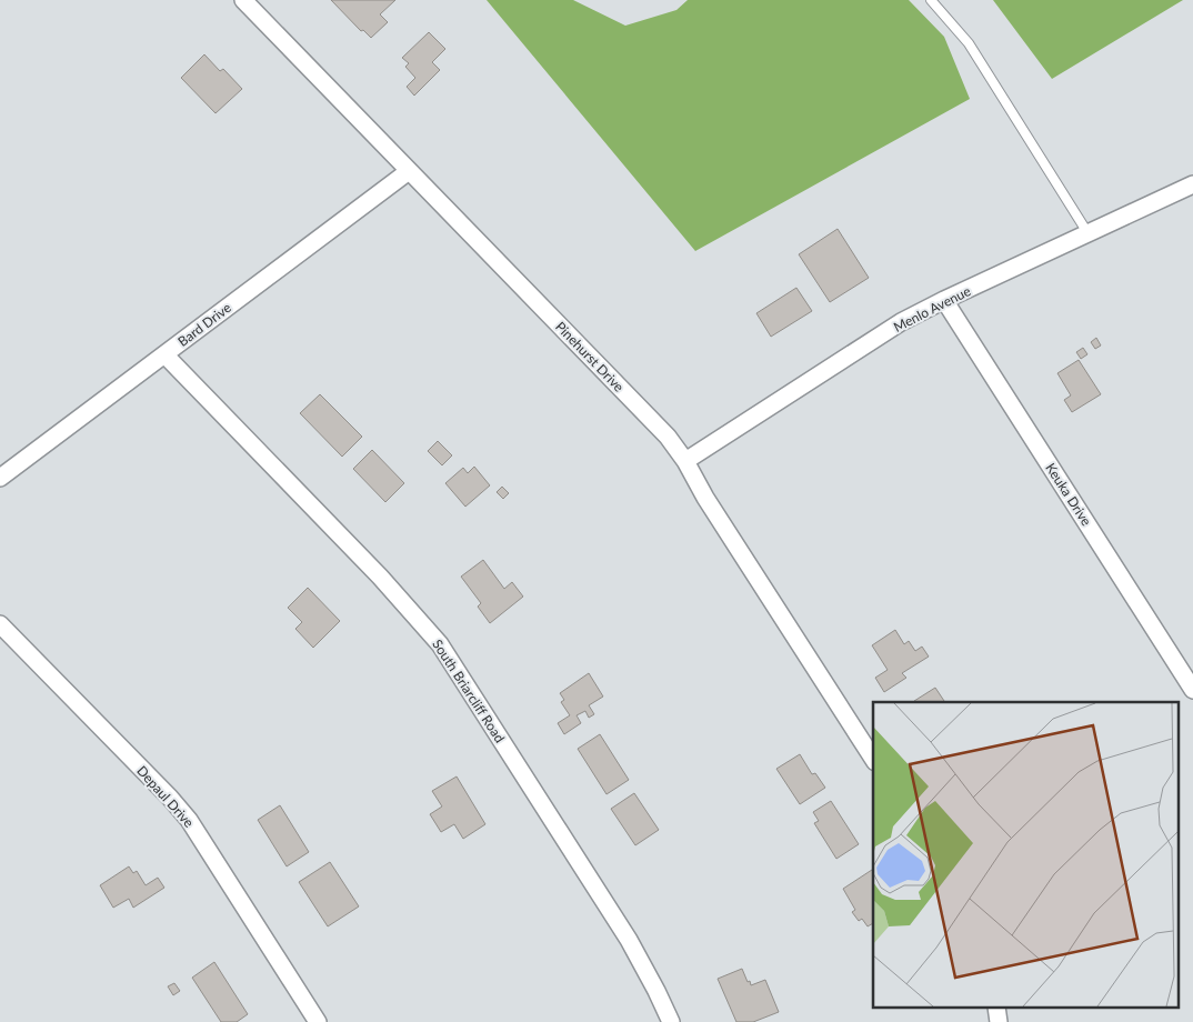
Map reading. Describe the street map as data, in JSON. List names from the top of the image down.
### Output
{
  "streets": {
    "street": [
      "Menlo Avenue",
      "Bard Drive",
      "Pinehurst Drive",
      "Keuka Drive",
      "South Briarcliff Road",
      "Depaul Drive"
    ]
  },
  "crossings": [
    ["Menlo Avenue", "Pinehurst Drive"],
    ["Menlo Avenue", "Keuka Drive"],
    ["Bard Drive", "Pinehurst Drive"],
    ["Bard Drive", "South Briarcliff Road"]
  ]
}
